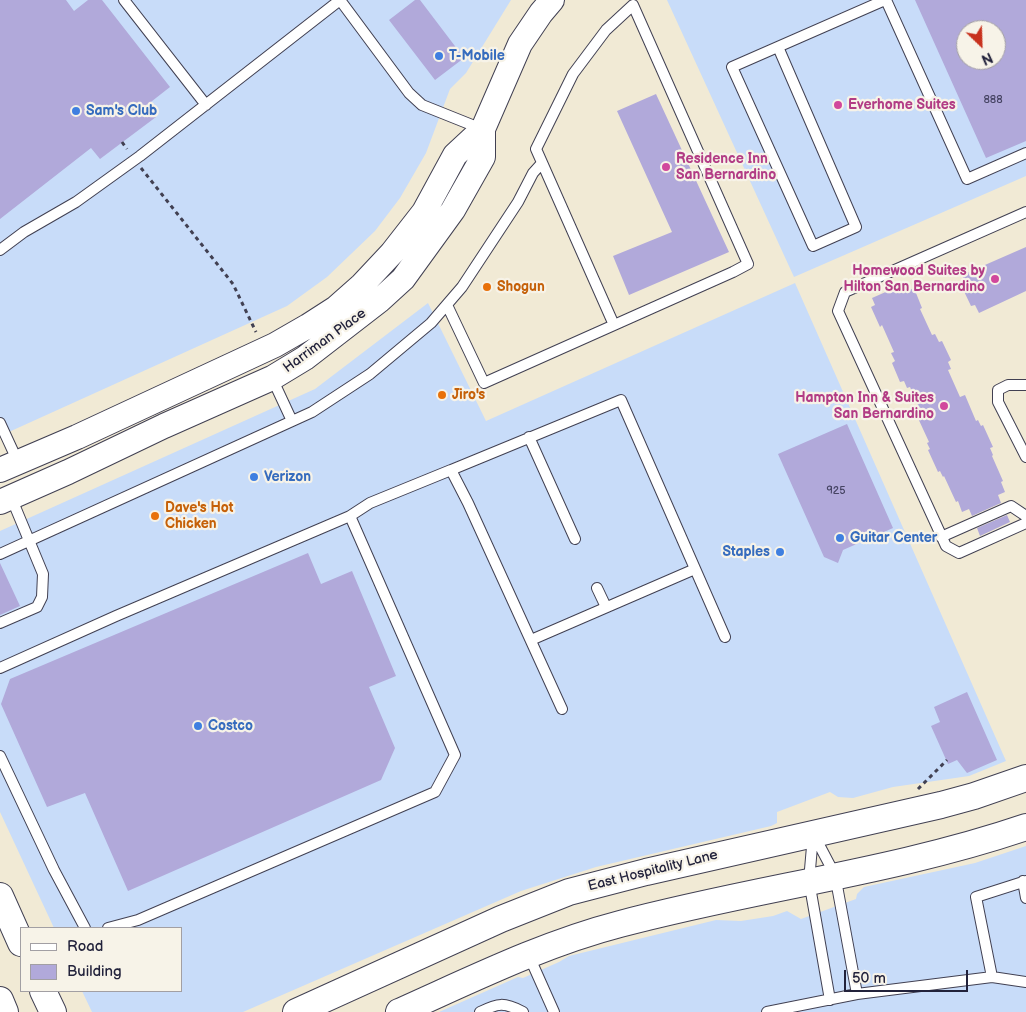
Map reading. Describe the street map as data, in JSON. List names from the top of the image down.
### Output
{
  "streets": {
    "main road": ["East Hospitality Lane"],
    "street": ["Harriman Place"]
  },
  "places": [
    "T-Mobile",
    "Everhome Suites",
    "Sam's Club",
    "Residence Inn San Bernardino",
    "Homewood Suites by Hilton San Bernardino",
    "Shogun",
    "Jiro's",
    "Hampton Inn & Suites San Bernardino",
    "Verizon",
    "Dave's Hot Chicken",
    "Guitar Center",
    "Staples",
    "Costco"
  ],
  "house_numbers": ["888", "925"],
  "legend": ["Road", "Building"],
  "scale_bar": "50 m",
  "north": "bottom right"
}
